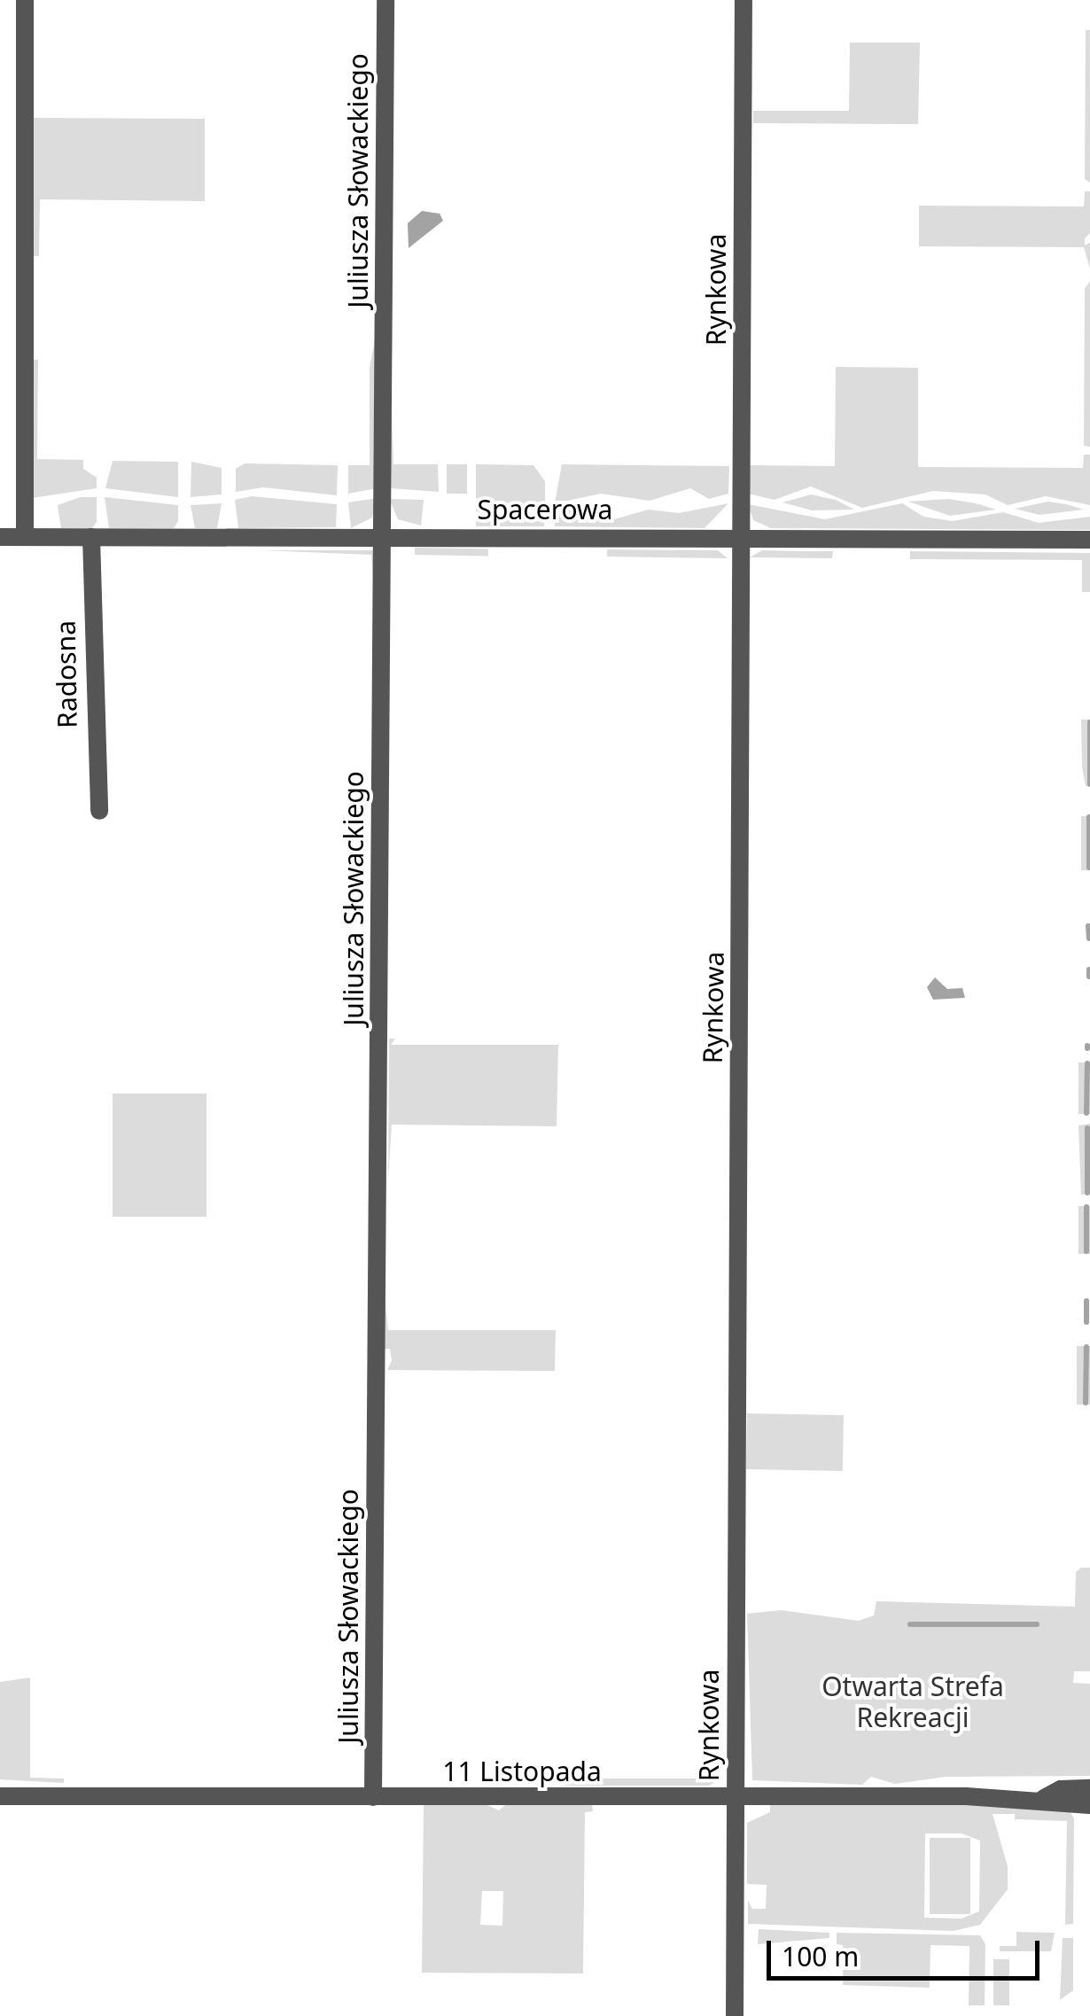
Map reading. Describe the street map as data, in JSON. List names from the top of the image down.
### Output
{
  "streets": {
    "street": [
      "Juliusza Słowackiego",
      "Rynkowa",
      "Spacerowa",
      "Radosna",
      "11 Listopada"
    ]
  },
  "crossings": [
    ["Juliusza Słowackiego", "Spacerowa"],
    ["Juliusza Słowackiego", "11 Listopada"],
    ["Rynkowa", "Spacerowa"],
    ["Rynkowa", "11 Listopada"],
    ["Spacerowa", "Radosna"]
  ],
  "parks": ["Otwarta Strefa Rekreacji"],
  "scale_bar": "100 m"
}
